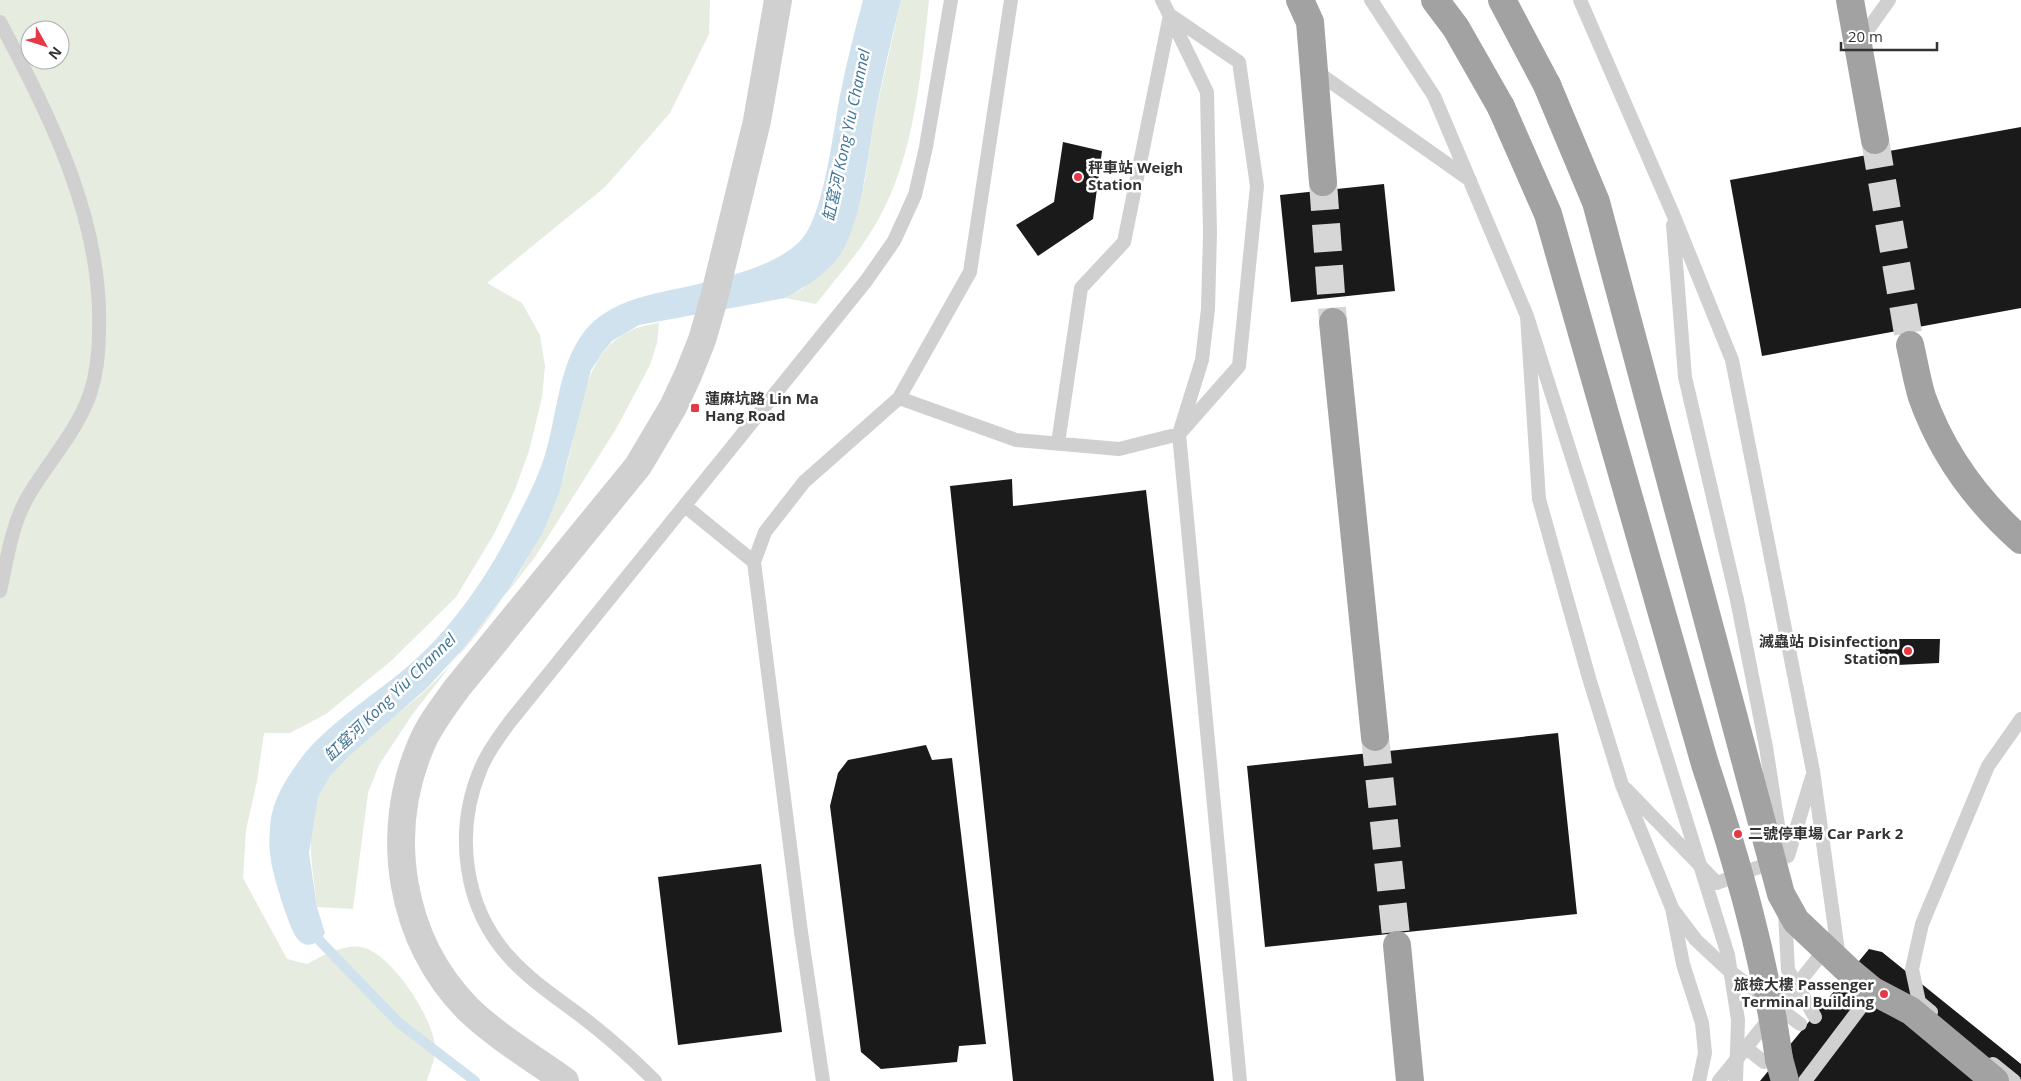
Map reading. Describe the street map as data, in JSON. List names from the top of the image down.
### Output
{
  "water": ["缸窰河 Kong Yiu Channel"],
  "places": {
    "other": [
      "秤車站 Weigh Station",
      "滅蟲站 Disinfection Station",
      "二號停車場 Car Park 2",
      "旅檢大樓 Passenger Terminal Building"
    ],
    "transit": ["蓮麻坑路 Lin Ma Hang Road"]
  },
  "scale_bar": "20 m",
  "north": "bottom right"
}
